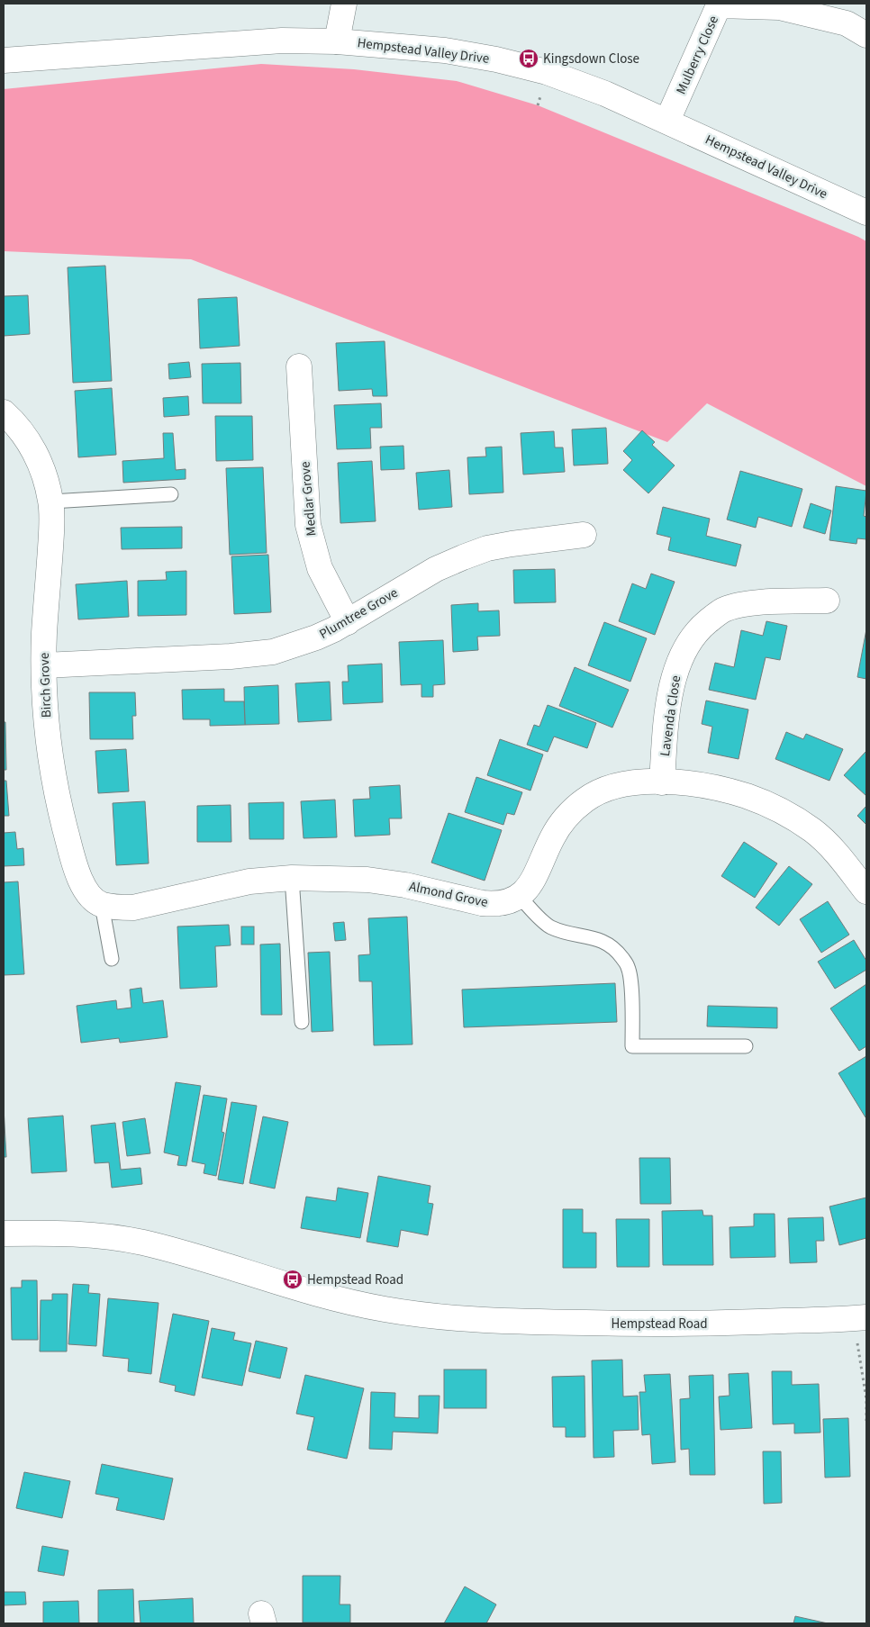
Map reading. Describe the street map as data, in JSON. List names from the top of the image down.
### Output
{
  "streets": {
    "street": [
      "Hempstead Valley Drive",
      "Mulberry Close",
      "Medlar Grove",
      "Plumtree Grove",
      "Birch Grove",
      "Lavenda Close",
      "Almond Grove",
      "Hempstead Road"
    ]
  },
  "crossings": [
    ["Hempstead Valley Drive", "Mulberry Close"],
    ["Medlar Grove", "Plumtree Grove"],
    ["Plumtree Grove", "Birch Grove"],
    ["Birch Grove", "Almond Grove"],
    ["Lavenda Close", "Almond Grove"]
  ],
  "places": {
    "bus stop": ["Kingsdown Close", "Hempstead Road"]
  }
}
